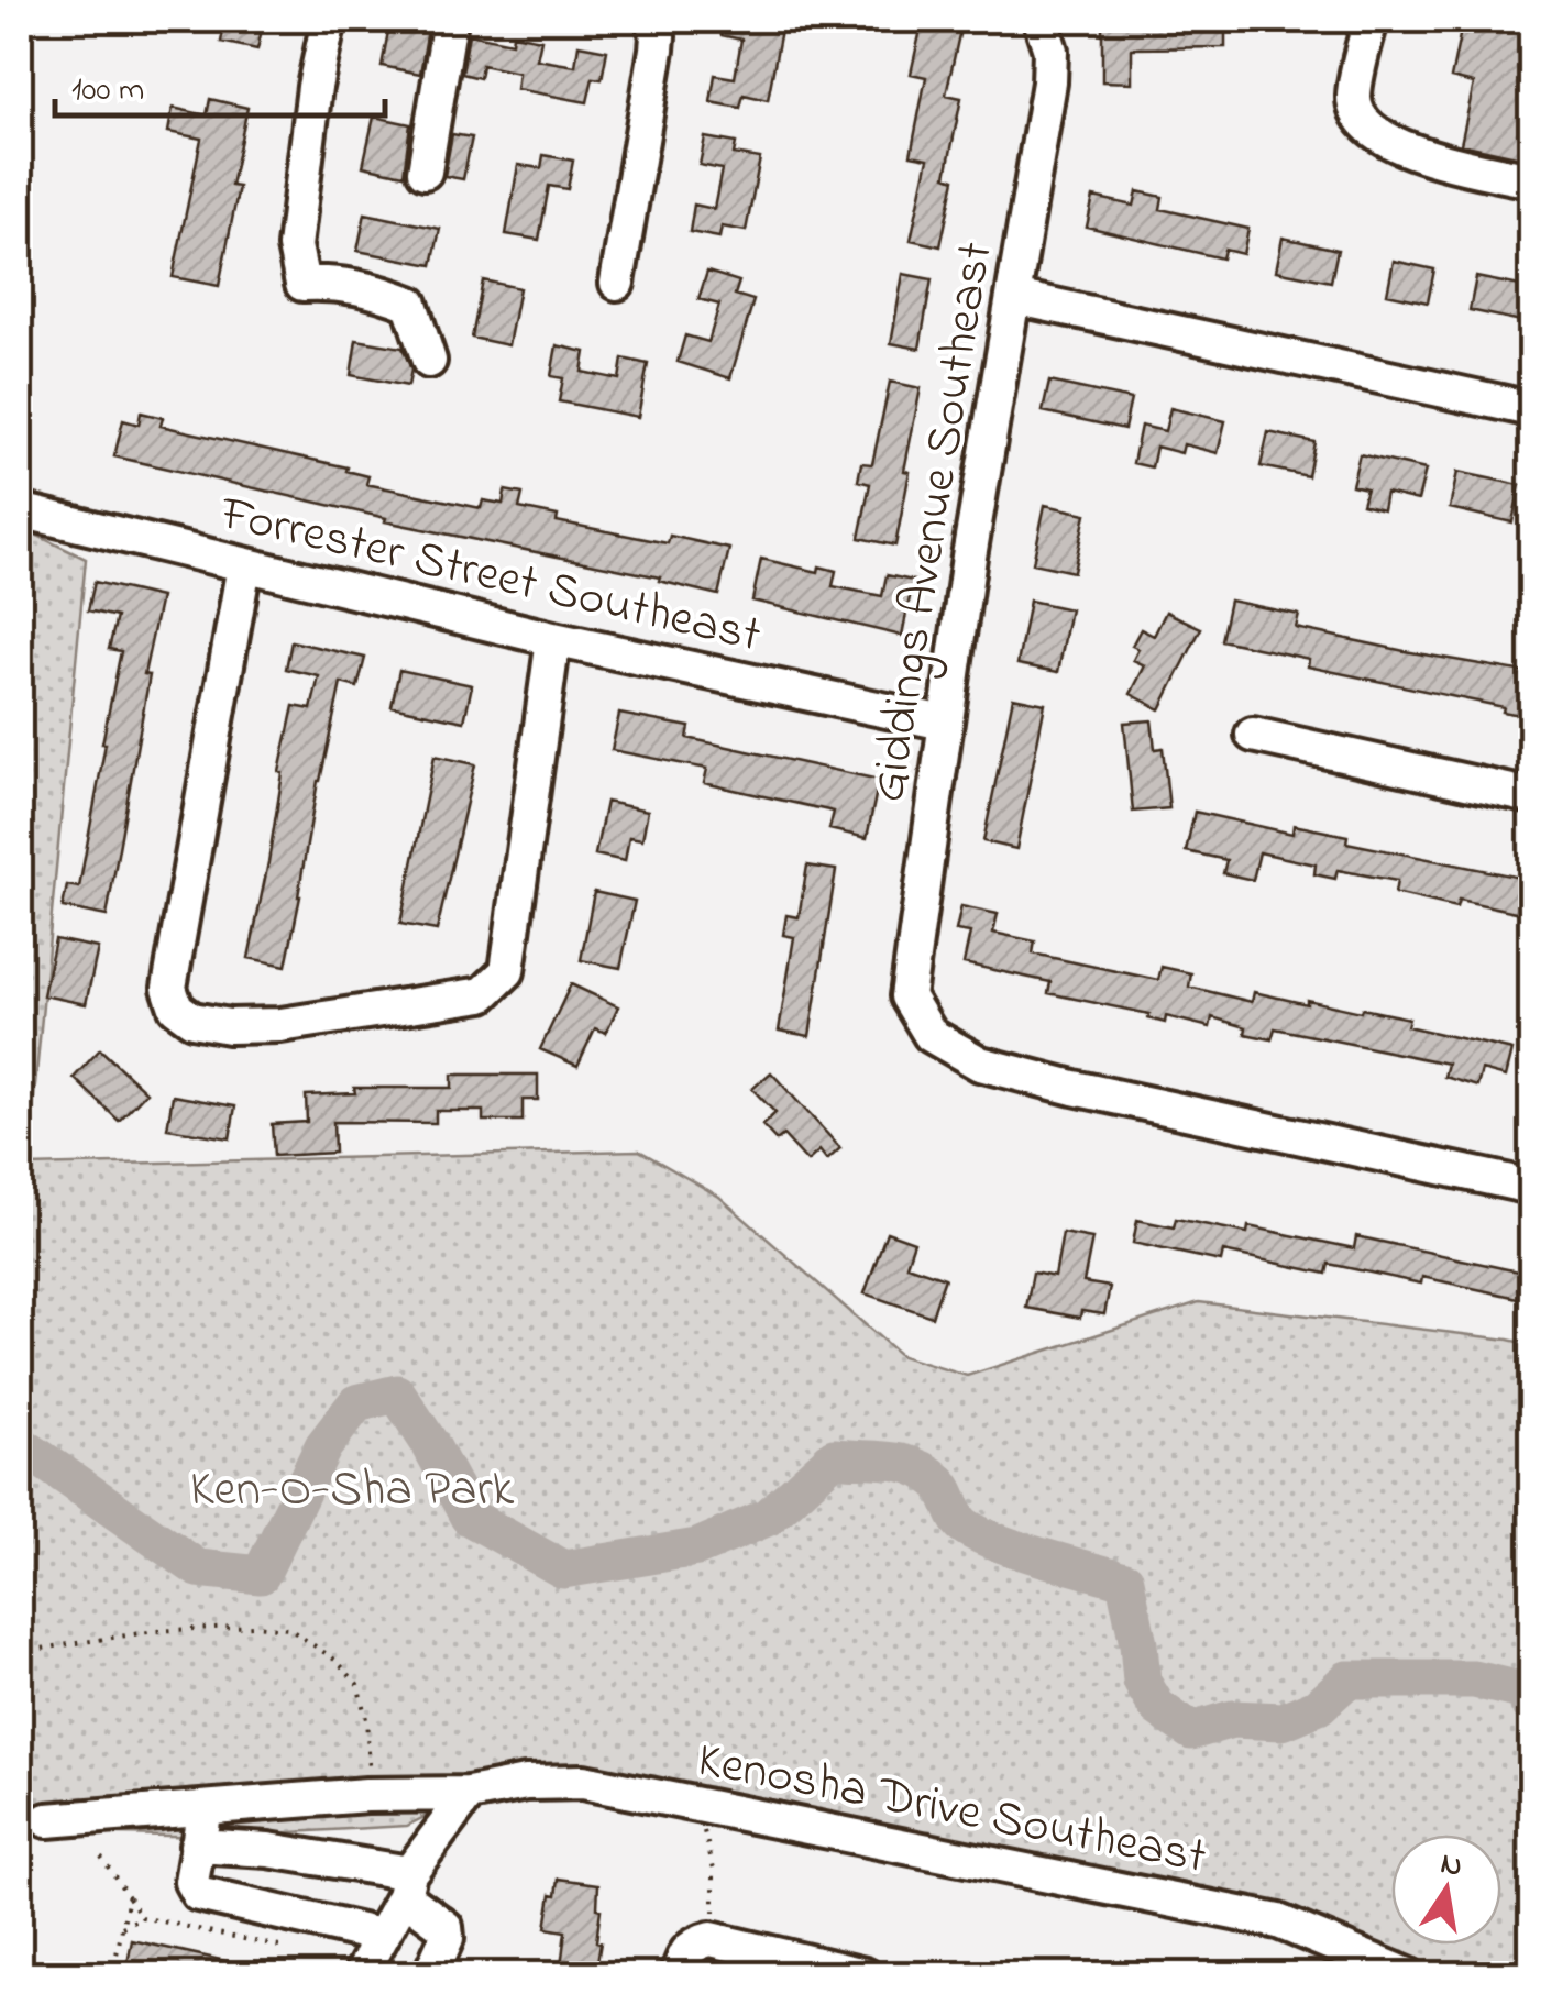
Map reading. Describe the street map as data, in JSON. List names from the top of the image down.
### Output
{
  "streets": {
    "street": ["Giddings Avenue Southeast", "Forrester Street Southeast", "Kenosha Drive Southeast"]
  },
  "crossings": [
    ["Giddings Avenue Southeast", "Forrester Street Southeast"]
  ],
  "parks": ["Ken-O-Sha Park"],
  "scale_bar": "100 m",
  "north": "top"
}
